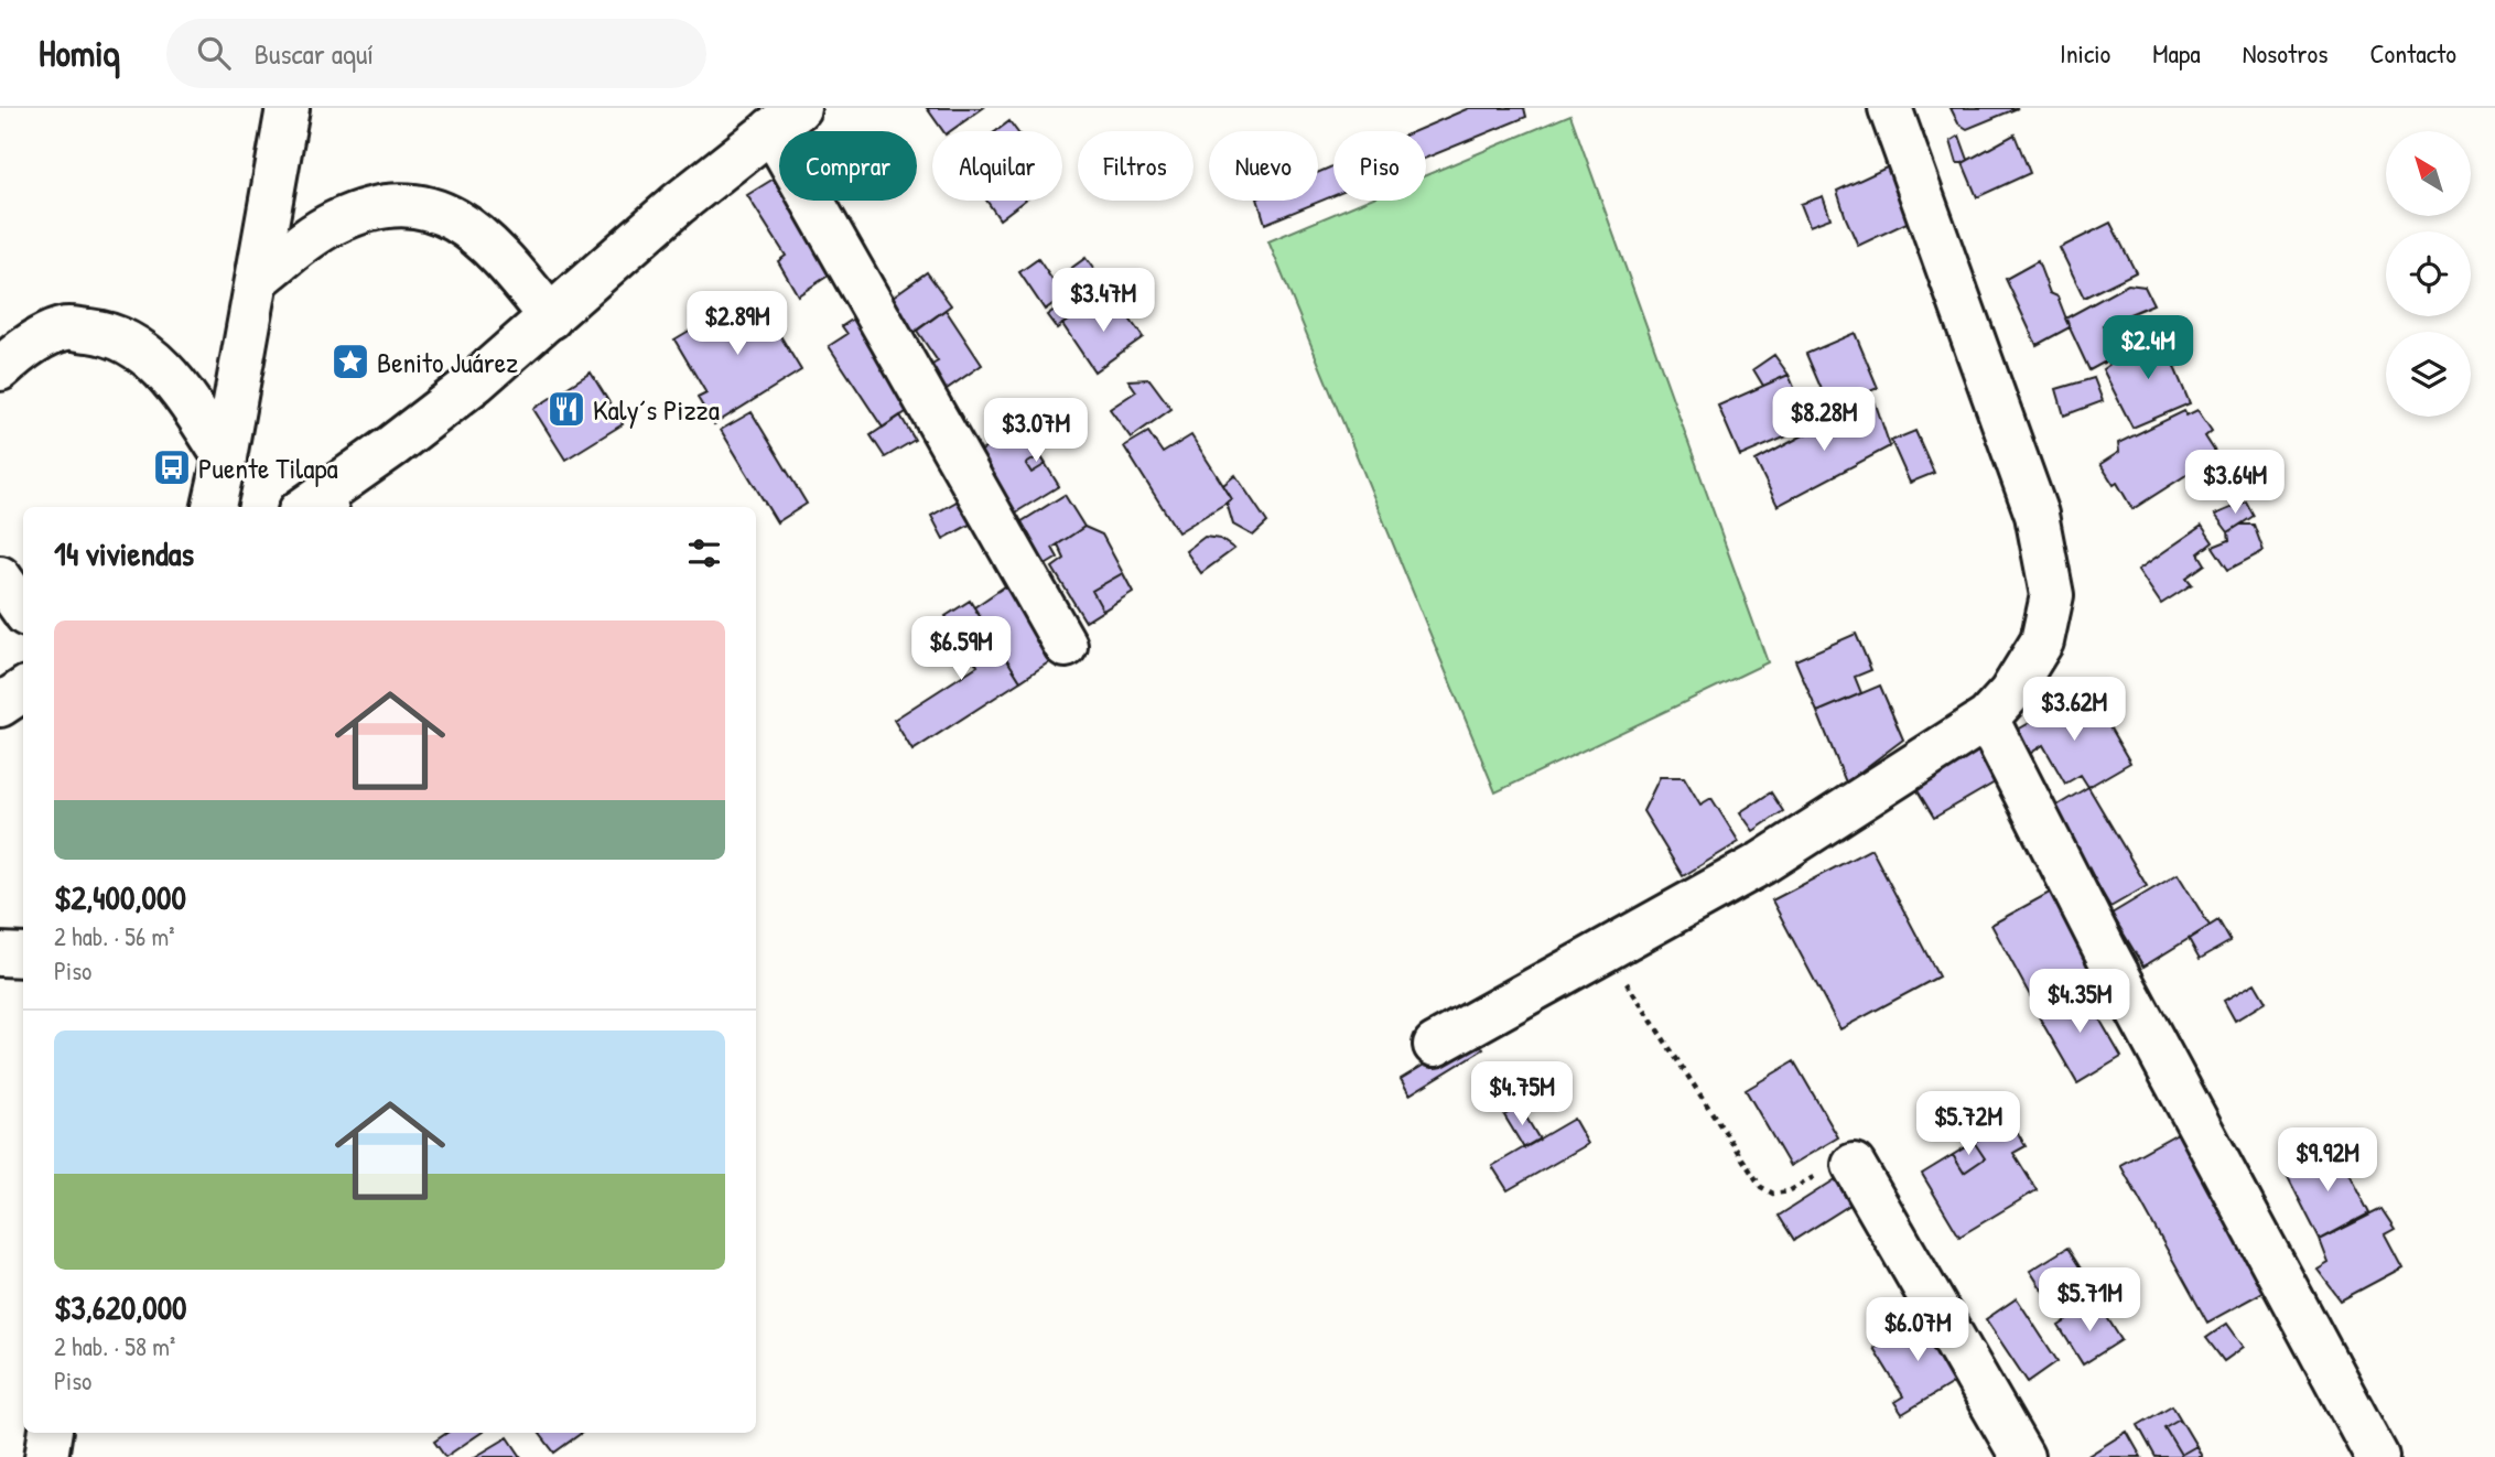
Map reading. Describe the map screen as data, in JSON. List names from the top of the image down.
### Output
{
  "places": {
    "place": ["Benito Juárez"],
    "restaurant": ["Kaly´s Pizza"],
    "bus stop": ["Puente Tilapa"]
  },
  "north": "top left",
  "page": {
    "header": "Homiq",
    "search": "Buscar aquí",
    "nav": [
      "Inicio",
      "Mapa",
      "Nosotros",
      "Contacto"
    ],
    "chip": [
      "Comprar",
      "Alquilar",
      "Filtros",
      "Nuevo",
      "Piso"
    ],
    "price": [
      "$3.47M",
      "$2.89M",
      "$2.4M",
      "$8.28M",
      "$3.07M",
      "$3.64M",
      "$6.59M",
      "$3.62M",
      "$4.35M",
      "$4.75M",
      "$5.72M",
      "$9.92M",
      "$5.71M",
      "$6.07M"
    ],
    "heading": "14 viviendas",
    "list": [
      {
        "name": "$2,400,000",
        "note": "2 hab. · 56 m² · Piso"
      },
      {
        "name": "$3,620,000",
        "note": "2 hab. · 58 m² · Piso"
      }
    ]
  }
}
